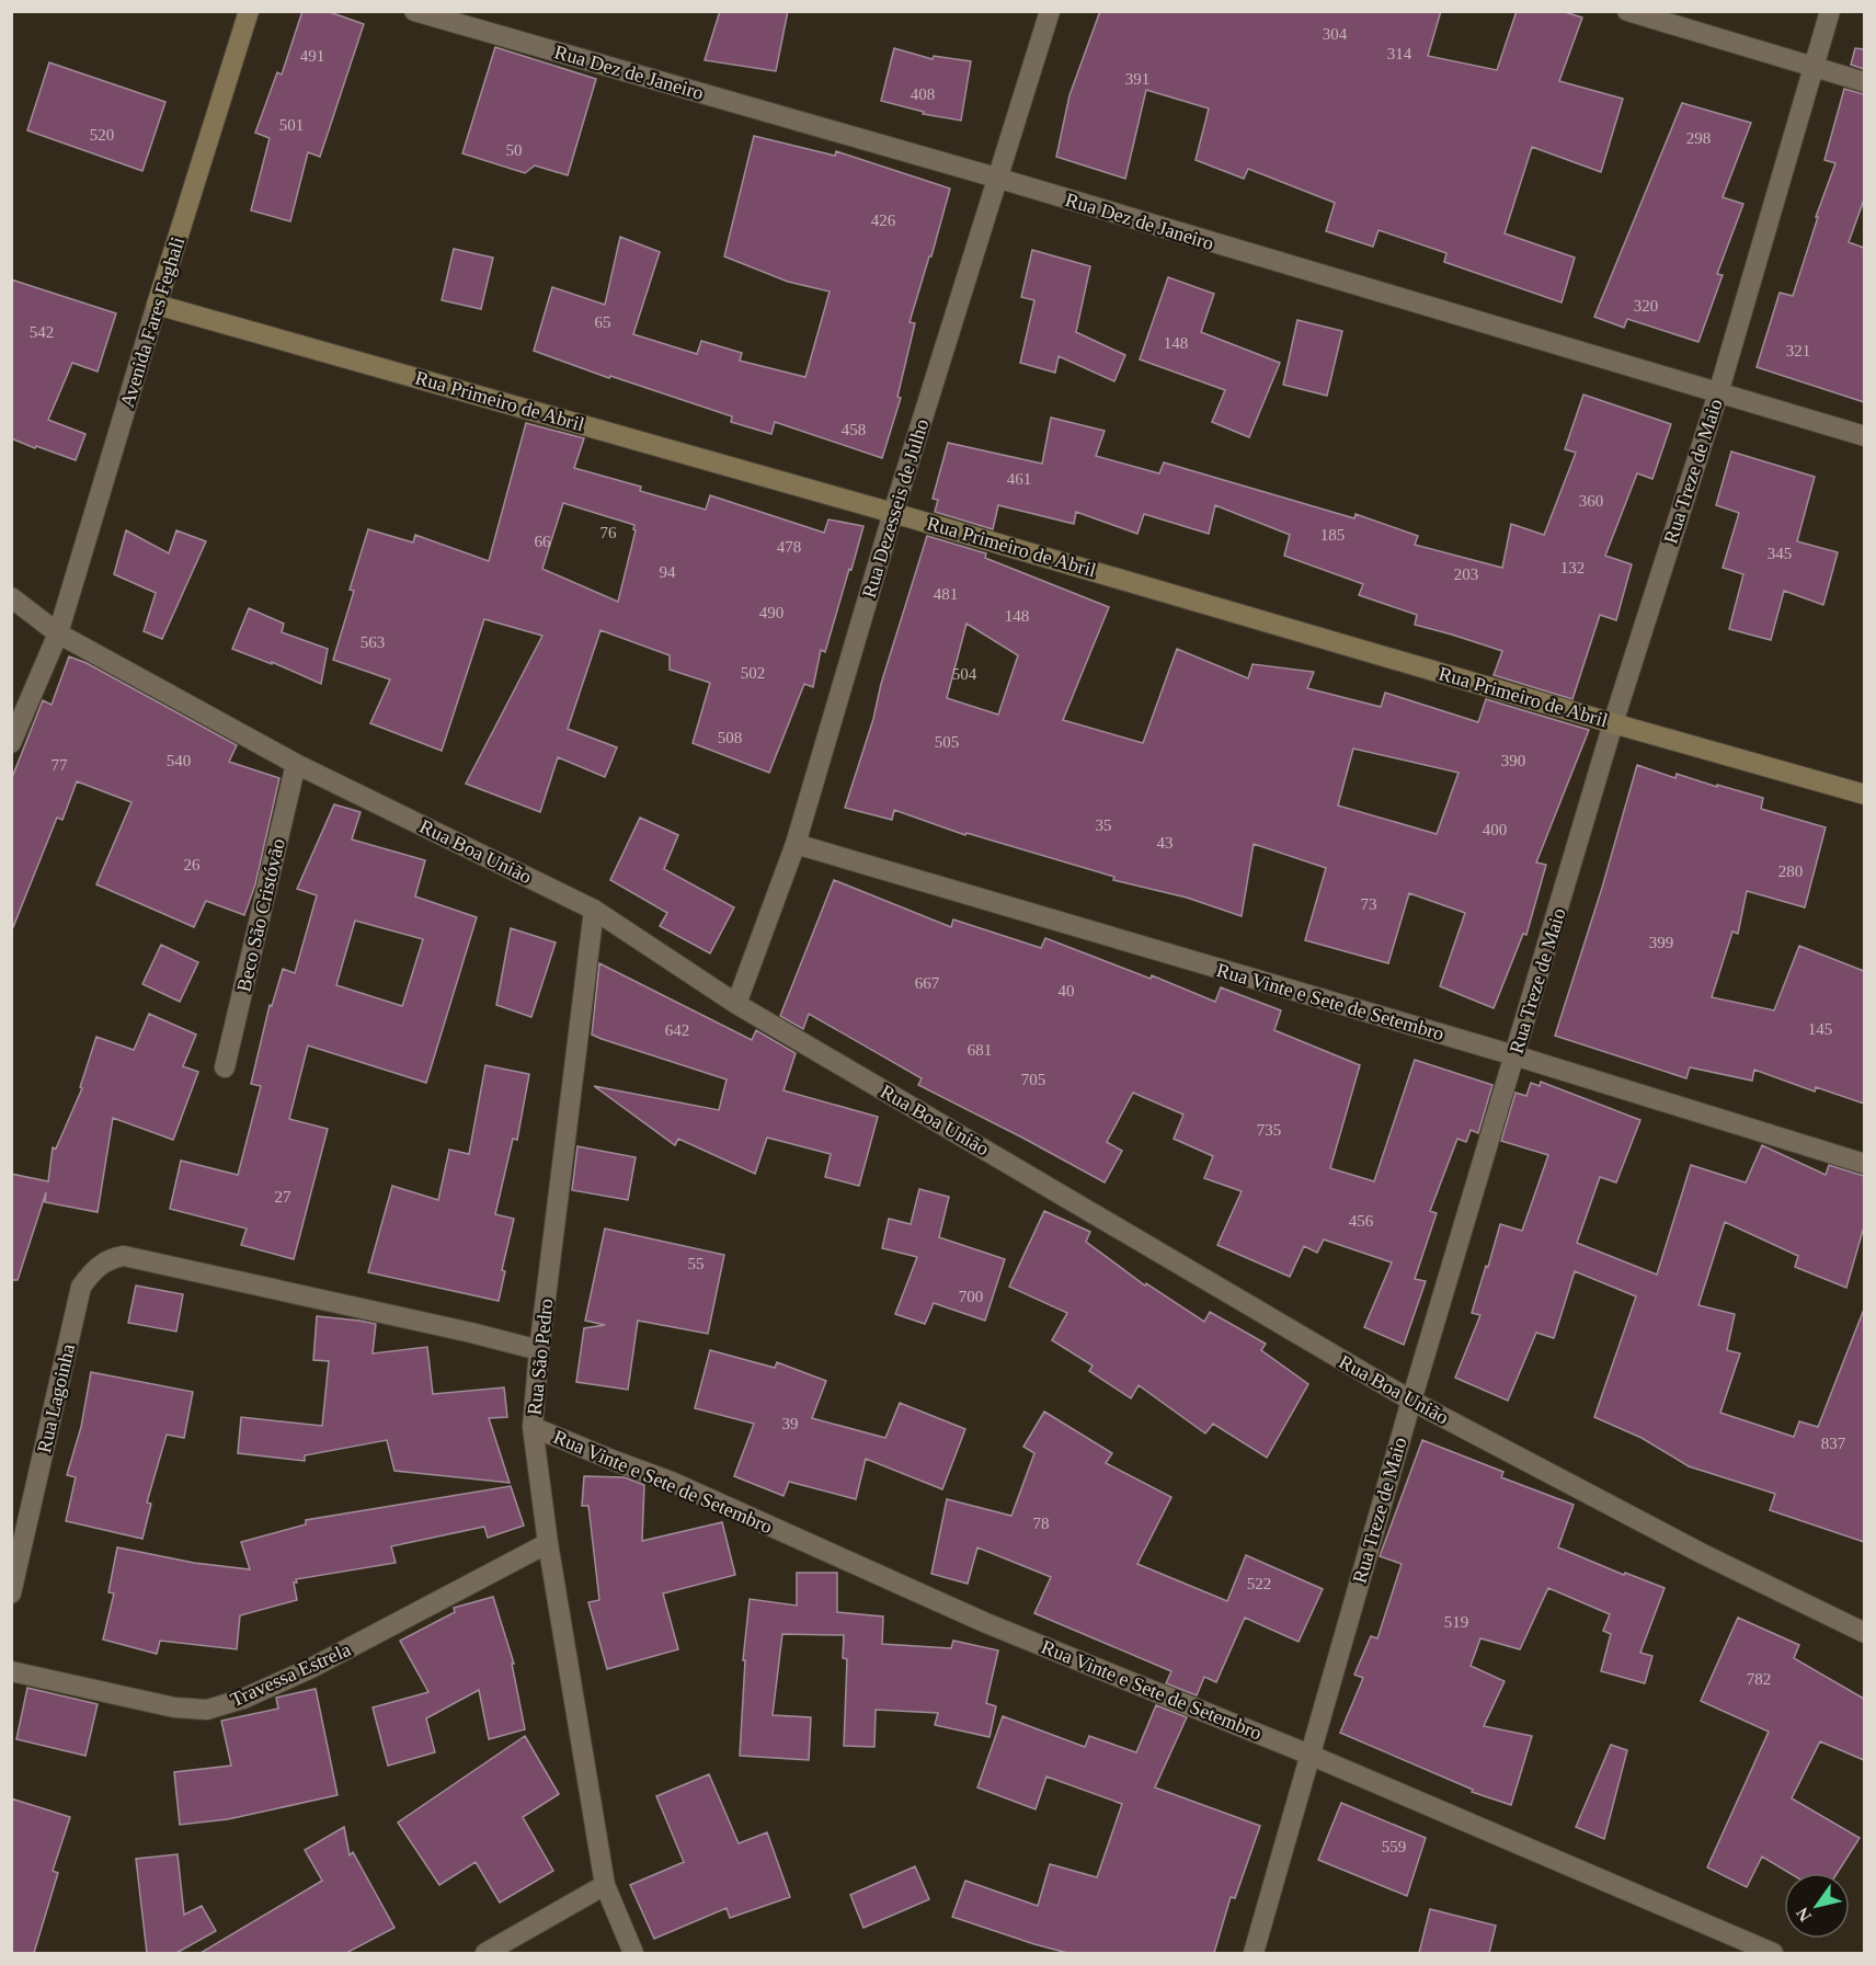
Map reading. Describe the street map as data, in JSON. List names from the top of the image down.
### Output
{
  "streets": {
    "street": [
      "Rua Dez de Janeiro",
      "Avenida Fares Feghali",
      "Rua Primeiro de Abril",
      "Rua Treze de Maio",
      "Rua Dezesseis de Julho",
      "Rua Boa União",
      "Beco São Cristóvão",
      "Rua Vinte e Sete de Setembro",
      "Rua São Pedro",
      "Rua Lagoinha",
      "Travessa Estrela"
    ]
  },
  "crossings": [
    ["Rua Dez de Janeiro", "Rua Treze de Maio"],
    ["Rua Dez de Janeiro", "Rua Dezesseis de Julho"],
    ["Avenida Fares Feghali", "Rua Primeiro de Abril"],
    ["Avenida Fares Feghali", "Rua Boa União"],
    ["Rua Primeiro de Abril", "Rua Treze de Maio"],
    ["Rua Primeiro de Abril", "Rua Dezesseis de Julho"],
    ["Rua Treze de Maio", "Rua Boa União"],
    ["Rua Treze de Maio", "Rua Vinte e Sete de Setembro"],
    ["Rua Dezesseis de Julho", "Rua Boa União"],
    ["Rua Dezesseis de Julho", "Rua Vinte e Sete de Setembro"],
    ["Rua Boa União", "Beco São Cristóvão"],
    ["Rua Boa União", "Rua São Pedro"],
    ["Rua Vinte e Sete de Setembro", "Rua São Pedro"],
    ["Rua São Pedro", "Rua Lagoinha"],
    ["Rua São Pedro", "Travessa Estrela"]
  ],
  "house_numbers": [
    "304",
    "314",
    "491",
    "391",
    "408",
    "501",
    "520",
    "298",
    "50",
    "426",
    "320",
    "65",
    "542",
    "148",
    "321",
    "458",
    "461",
    "360",
    "76",
    "185",
    "66",
    "478",
    "345",
    "132",
    "94",
    "203",
    "481",
    "490",
    "148",
    "563",
    "502",
    "504",
    "508",
    "505",
    "540",
    "390",
    "77",
    "35",
    "400",
    "43",
    "26",
    "280",
    "73",
    "399",
    "667",
    "40",
    "145",
    "642",
    "681",
    "705",
    "735",
    "27",
    "456",
    "55",
    "700",
    "39",
    "837",
    "78",
    "522",
    "519",
    "782",
    "559"
  ],
  "north": "bottom left"
}
